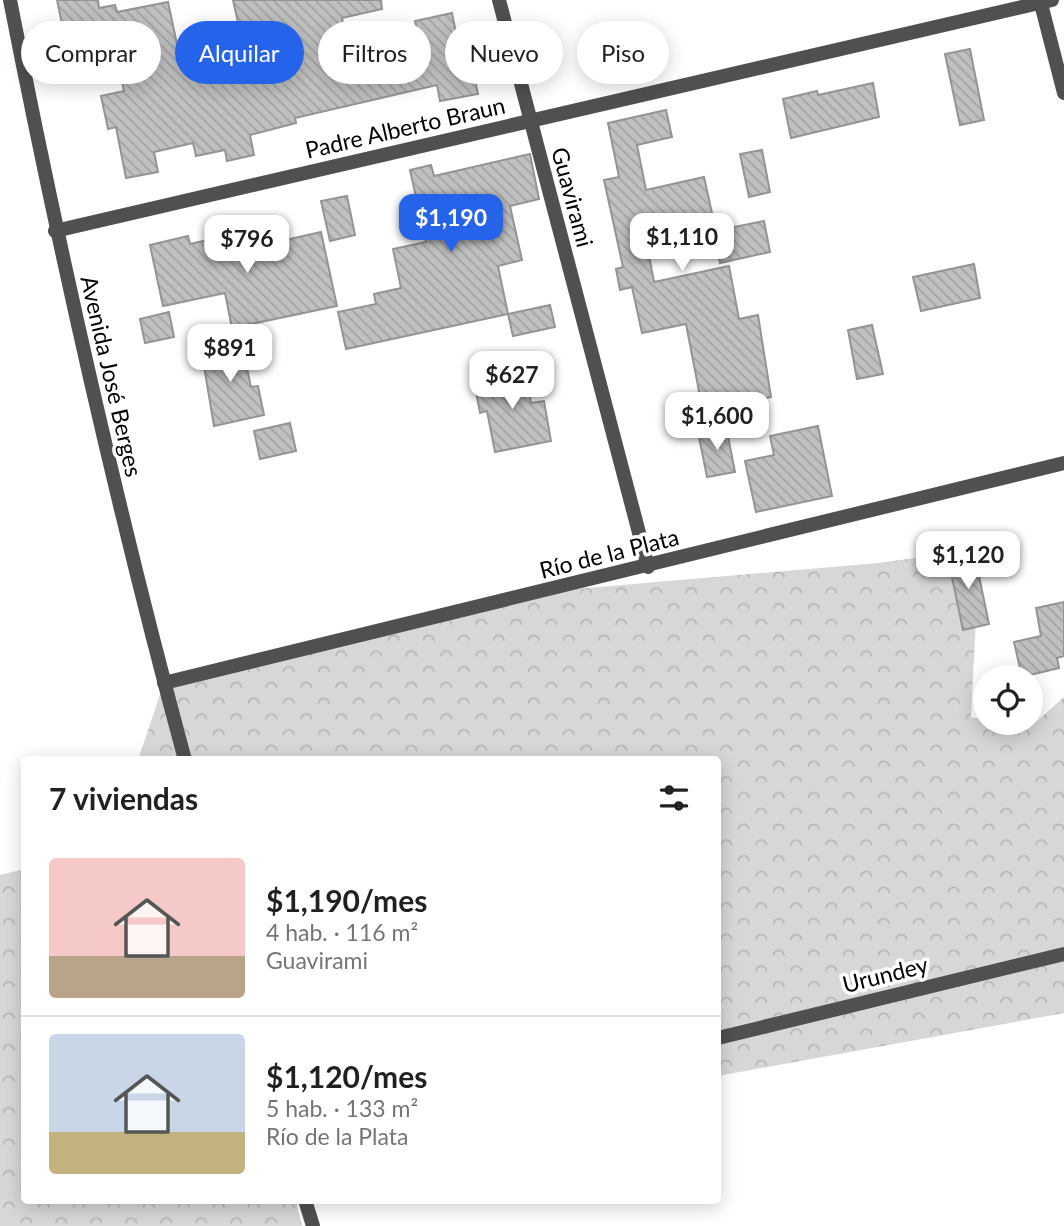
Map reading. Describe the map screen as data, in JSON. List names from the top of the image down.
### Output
{
  "streets": {
    "street": [
      "Padre Alberto Braun",
      "Guavirami",
      "Avenida José Berges",
      "Río de la Plata",
      "Urundey"
    ]
  },
  "crossings": [
    ["Padre Alberto Braun", "Guavirami"],
    ["Padre Alberto Braun", "Avenida José Berges"],
    ["Guavirami", "Río de la Plata"],
    ["Avenida José Berges", "Río de la Plata"]
  ],
  "page": {
    "chip": [
      "Comprar",
      "Alquilar",
      "Filtros",
      "Nuevo",
      "Piso"
    ],
    "price": [
      "$1,190",
      "$1,110",
      "$796",
      "$891",
      "$627",
      "$1,600",
      "$1,120"
    ],
    "heading": "7 viviendas",
    "list": [
      {
        "name": "$1,190/mes",
        "note": "4 hab. · 116 m² · Guavirami"
      },
      {
        "name": "$1,120/mes",
        "note": "5 hab. · 133 m² · Río de la Plata"
      }
    ]
  }
}
